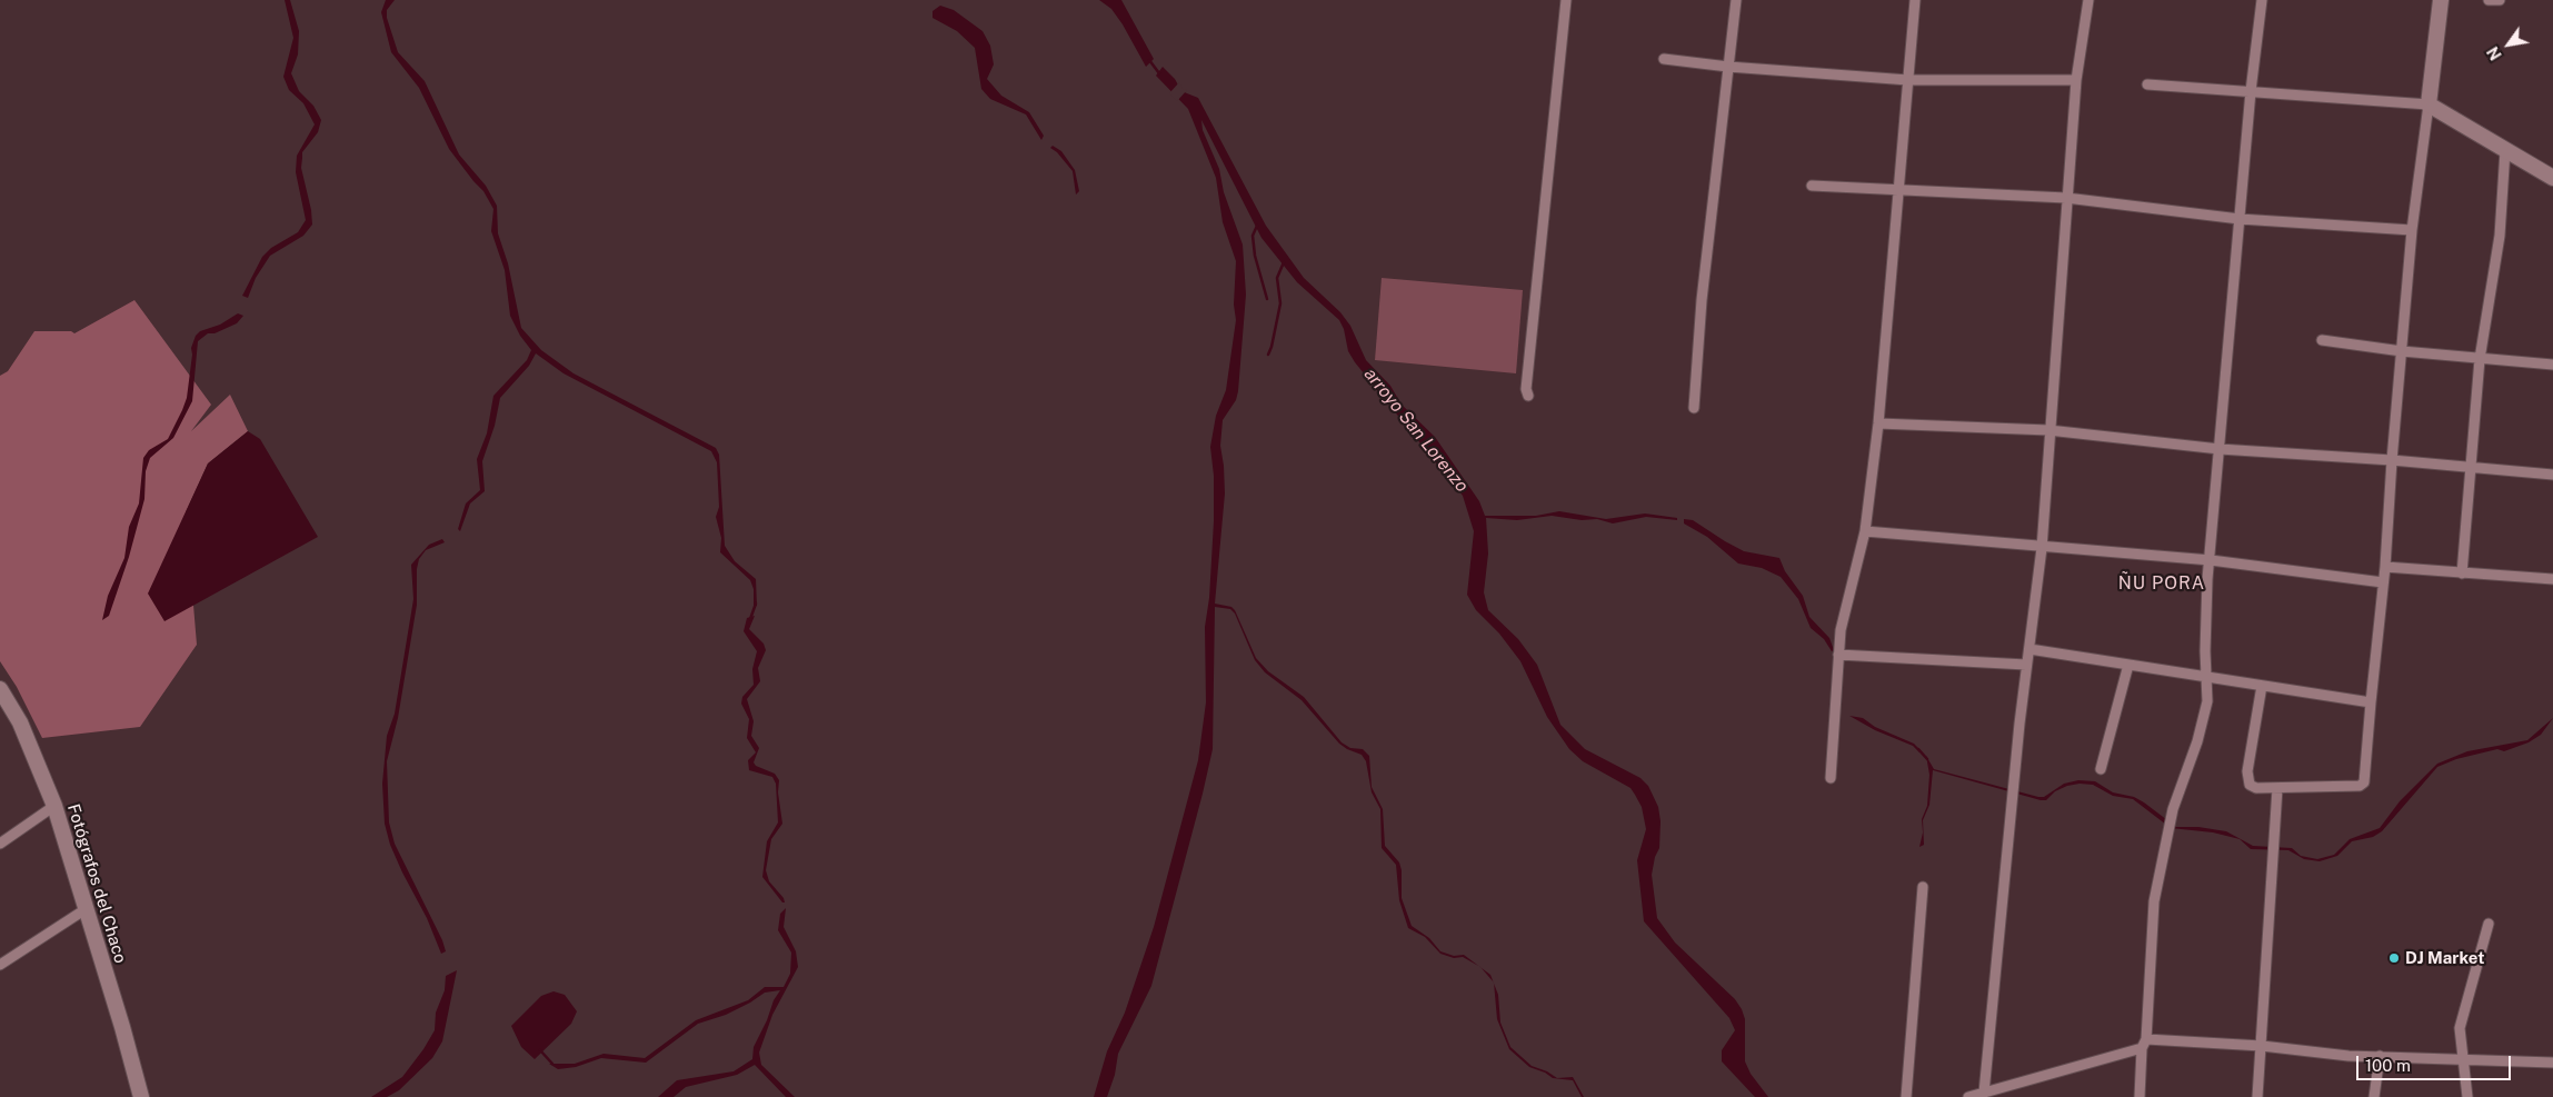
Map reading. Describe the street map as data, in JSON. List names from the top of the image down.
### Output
{
  "streets": {
    "street": ["Fotógrafos del Chaco"]
  },
  "districts": ["ÑU PORA"],
  "water": ["arroyo San Lorenzo"],
  "places": ["DJ Market"],
  "scale_bar": "100 m",
  "north": "bottom left"
}
